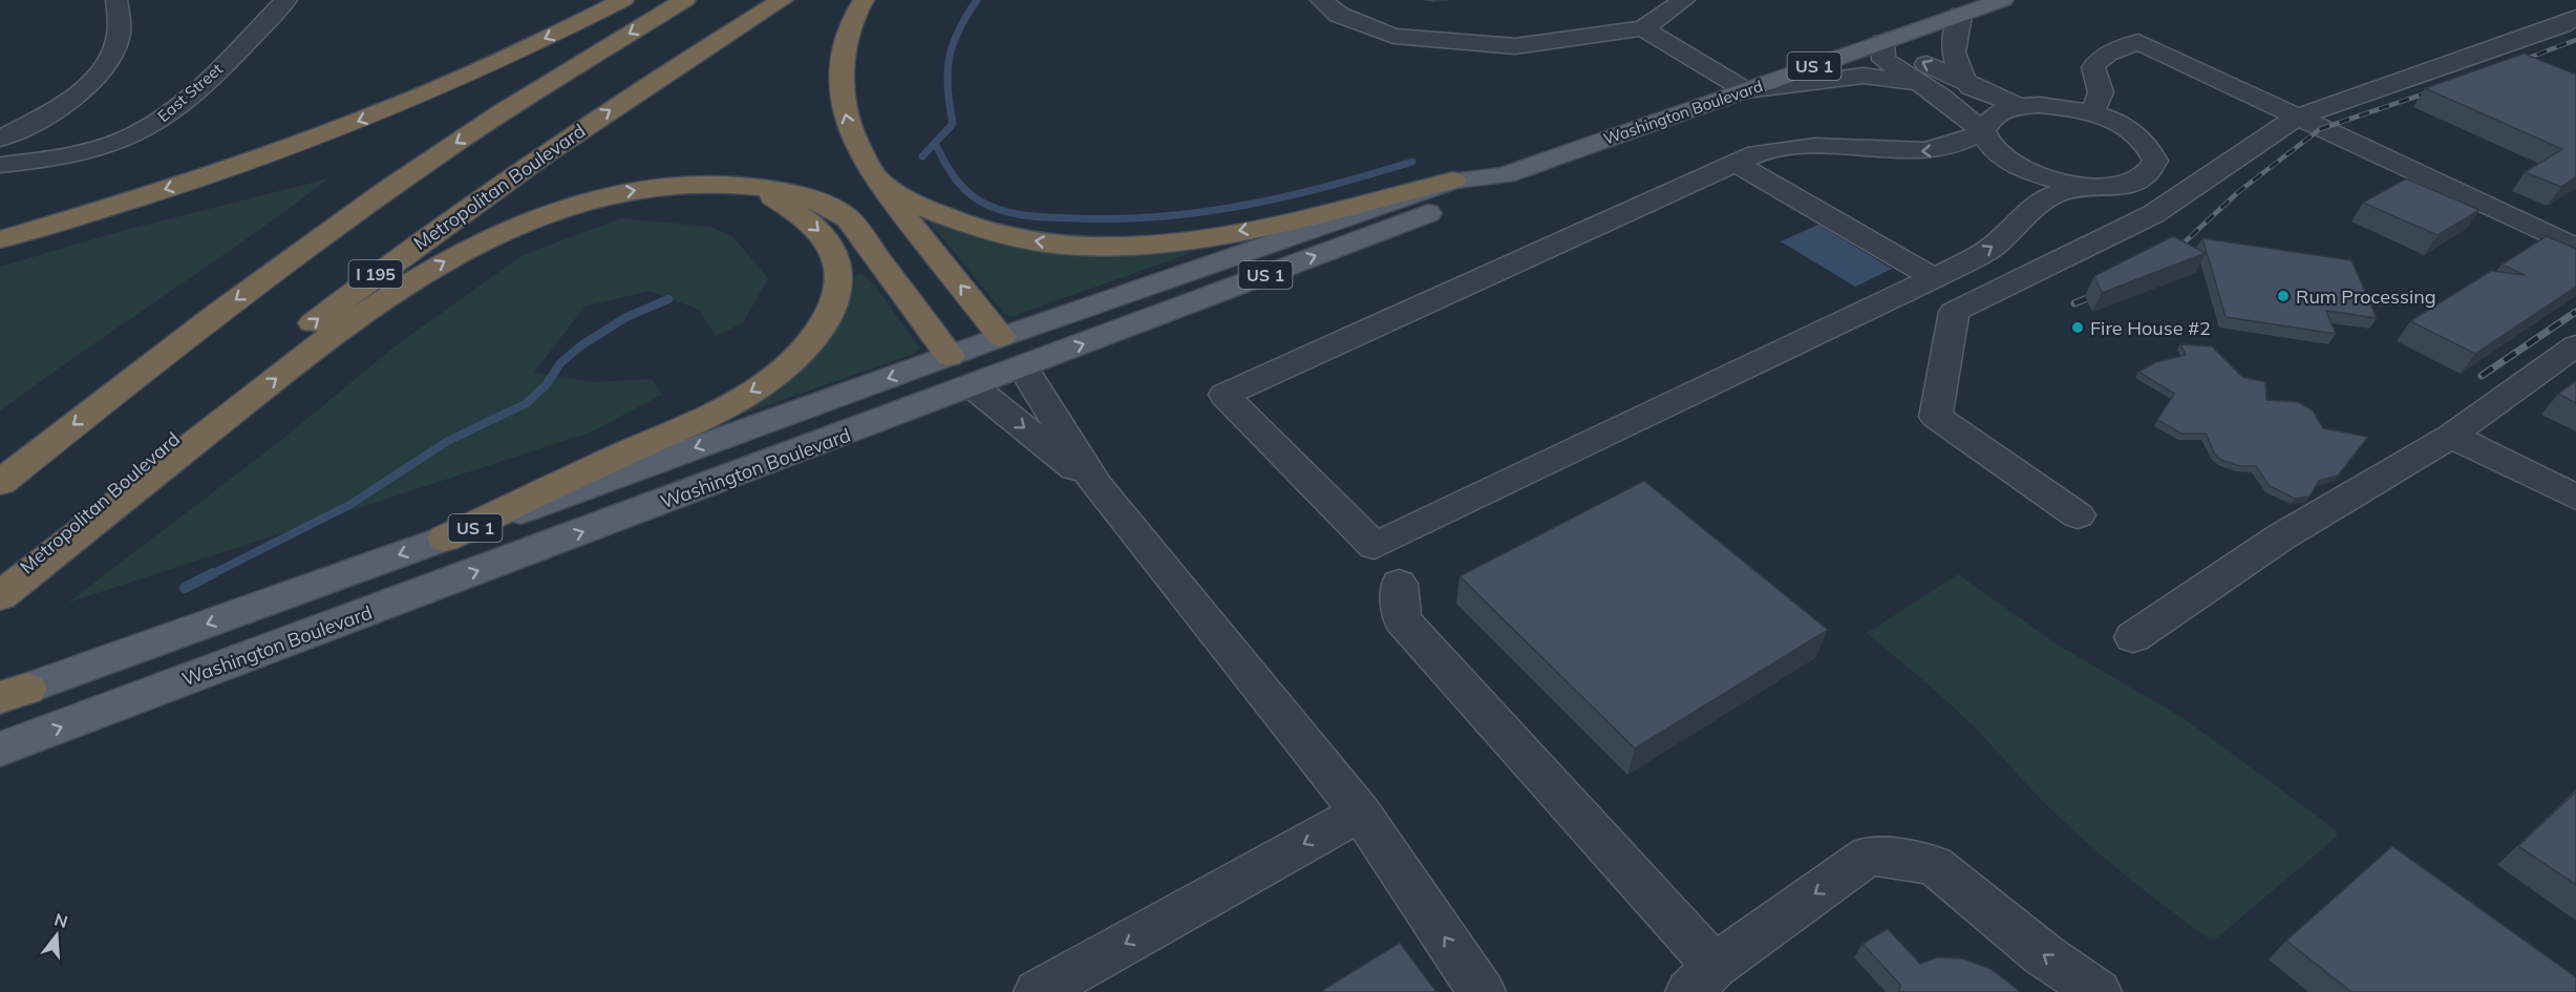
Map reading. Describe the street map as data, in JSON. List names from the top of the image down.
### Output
{
  "streets": {
    "highway": ["Metropolitan Boulevard", "I 195"],
    "main road": ["US 1", "Washington Boulevard"],
    "street": ["East Street"]
  },
  "places": ["Rum Processing", "Fire House #2"],
  "north": "top"
}
